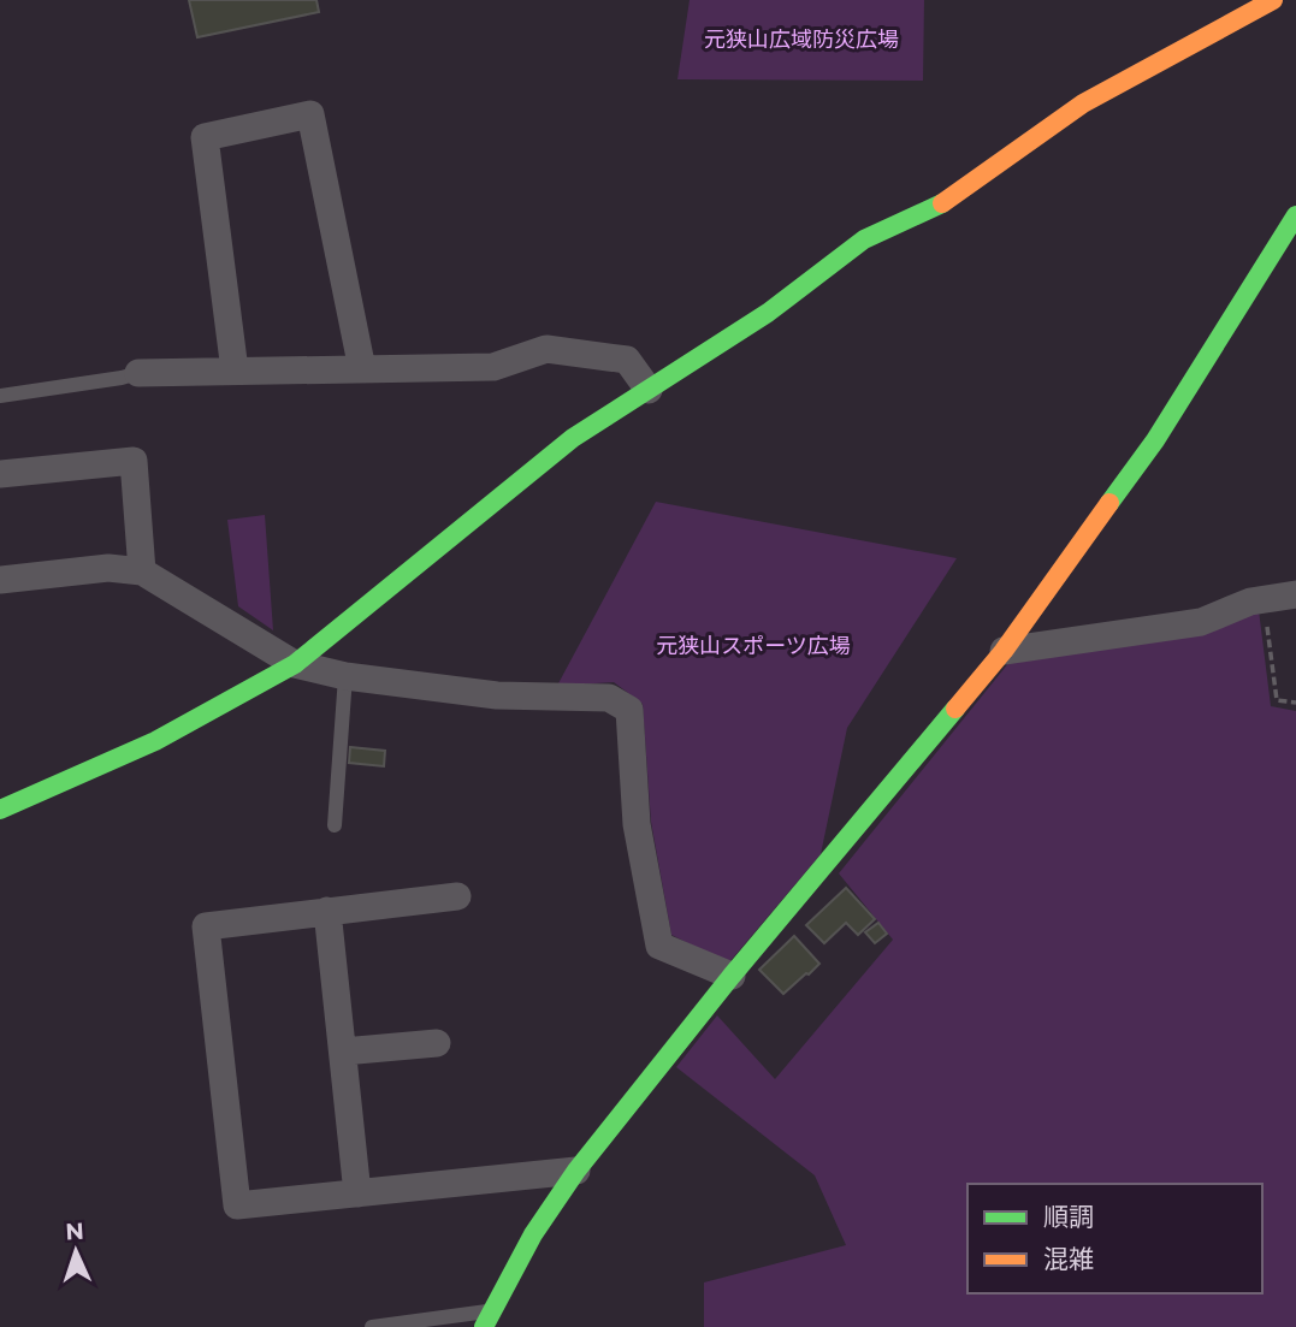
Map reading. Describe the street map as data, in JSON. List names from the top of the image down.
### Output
{
  "parks": ["元狭山広域防災広場", "元狭山スポーツ広場"],
  "legend": ["順調", "混雑"],
  "north": "top"
}
